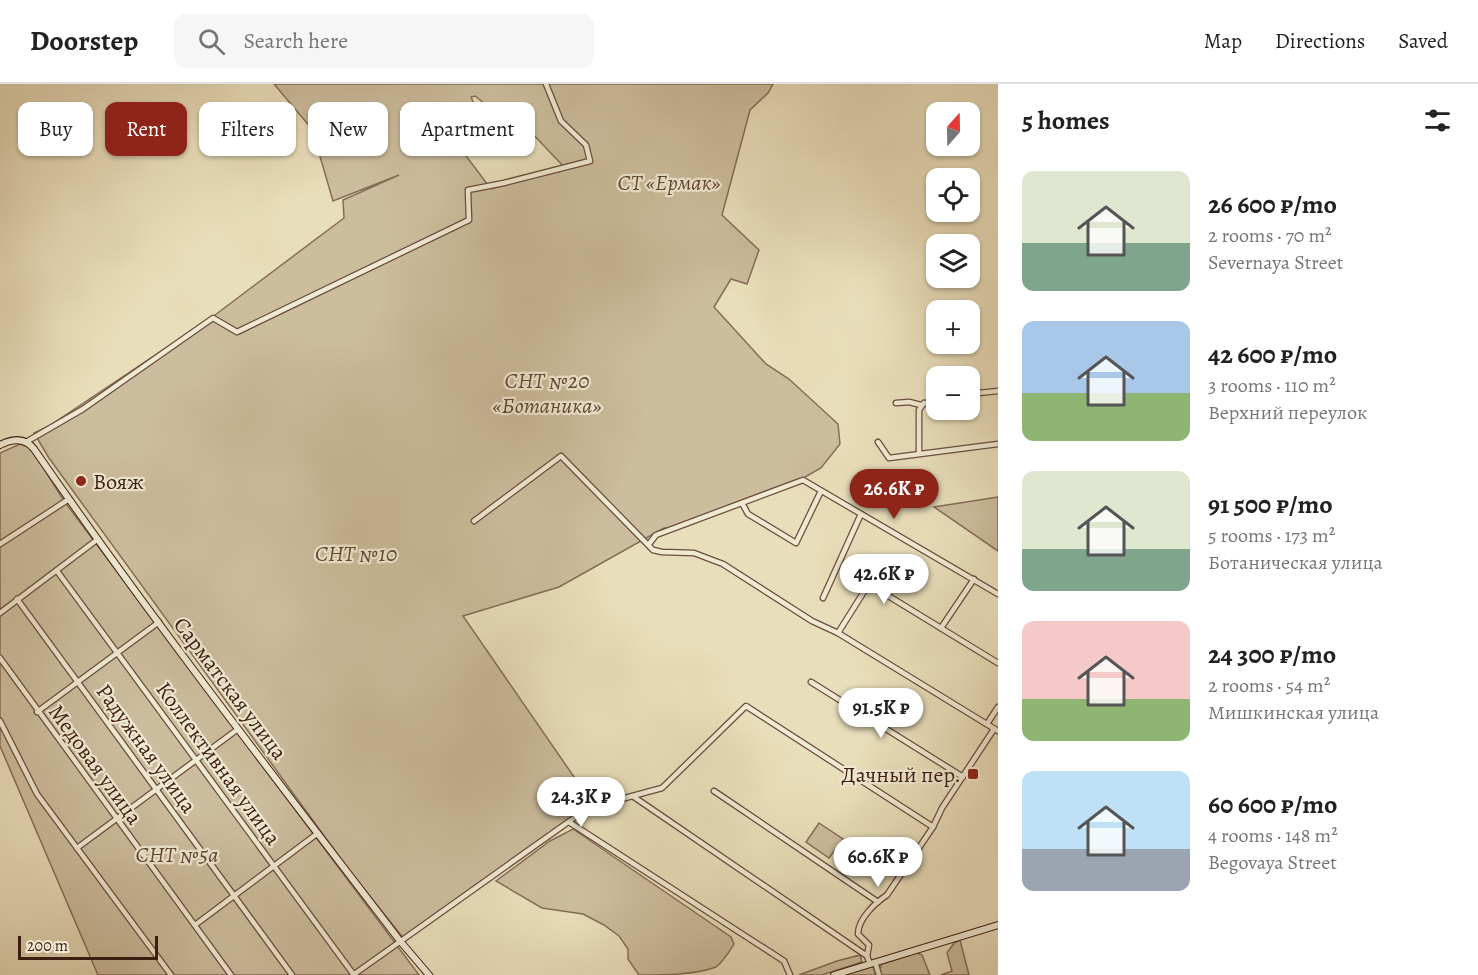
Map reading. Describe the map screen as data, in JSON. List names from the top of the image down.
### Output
{
  "streets": {
    "main road": ["Сарматская улица"],
    "street": ["Радужная улица", "Коллективная улица", "Медовая улица"]
  },
  "parks": [
    "СТ «Ермак»",
    "СНТ №20 «Ботаника»",
    "СНТ №10",
    "СНТ №5а"
  ],
  "places": {
    "other": ["Вояж"],
    "transit": ["Дачный пер."]
  },
  "scale_bar": "200 m",
  "north": "top",
  "page": {
    "header": "Doorstep",
    "search": "Search here",
    "nav": ["Map", "Directions", "Saved"],
    "heading": "5 homes",
    "map_buttons": ["+", "−"],
    "chip": [
      "Buy",
      "Rent",
      "Filters",
      "New",
      "Apartment"
    ],
    "list": [
      {
        "name": "26 600 ₽/mo",
        "note": "2 rooms · 70 m² · Severnaya Street"
      },
      {
        "name": "42 600 ₽/mo",
        "note": "3 rooms · 110 m² · Верхний переулок"
      },
      {
        "name": "91 500 ₽/mo",
        "note": "5 rooms · 173 m² · Ботаническая улица"
      },
      {
        "name": "24 300 ₽/mo",
        "note": "2 rooms · 54 m² · Мишкинская улица"
      },
      {
        "name": "60 600 ₽/mo",
        "note": "4 rooms · 148 m² · Begovaya Street"
      }
    ],
    "price": [
      "26.6K ₽",
      "42.6K ₽",
      "91.5K ₽",
      "24.3K ₽",
      "60.6K ₽"
    ],
    "scale": "200 m"
  }
}
